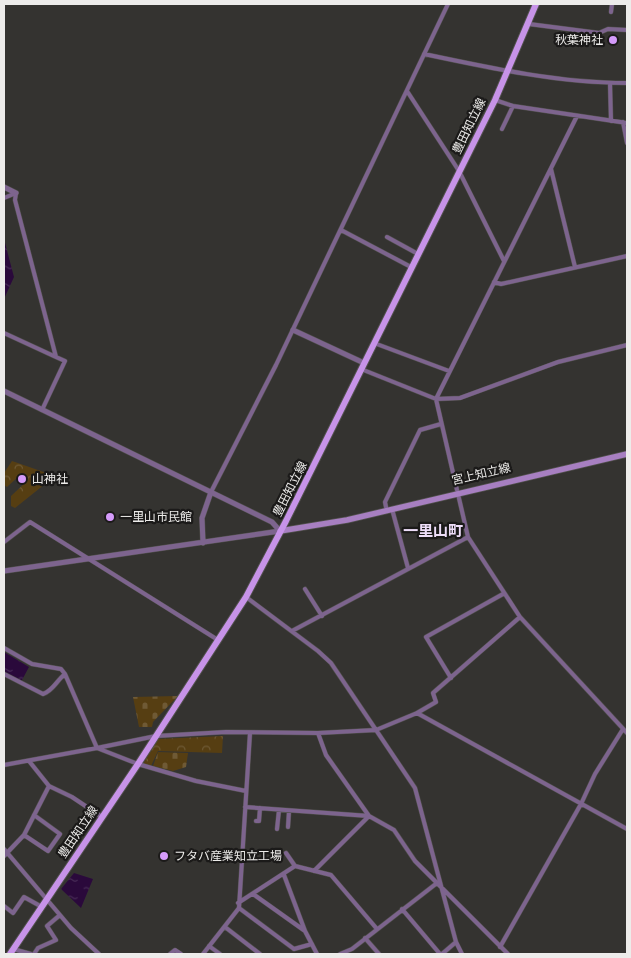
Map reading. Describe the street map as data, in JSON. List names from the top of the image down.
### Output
{
  "streets": {
    "main road": ["豊田知立線", "宮上知立線"]
  },
  "crossings": [
    ["豊田知立線", "宮上知立線"]
  ],
  "districts": ["一里山町"],
  "places": [
    "秋葉神社",
    "山神社",
    "一里山市民館",
    "フタバ産業知立工場"
  ]
}
